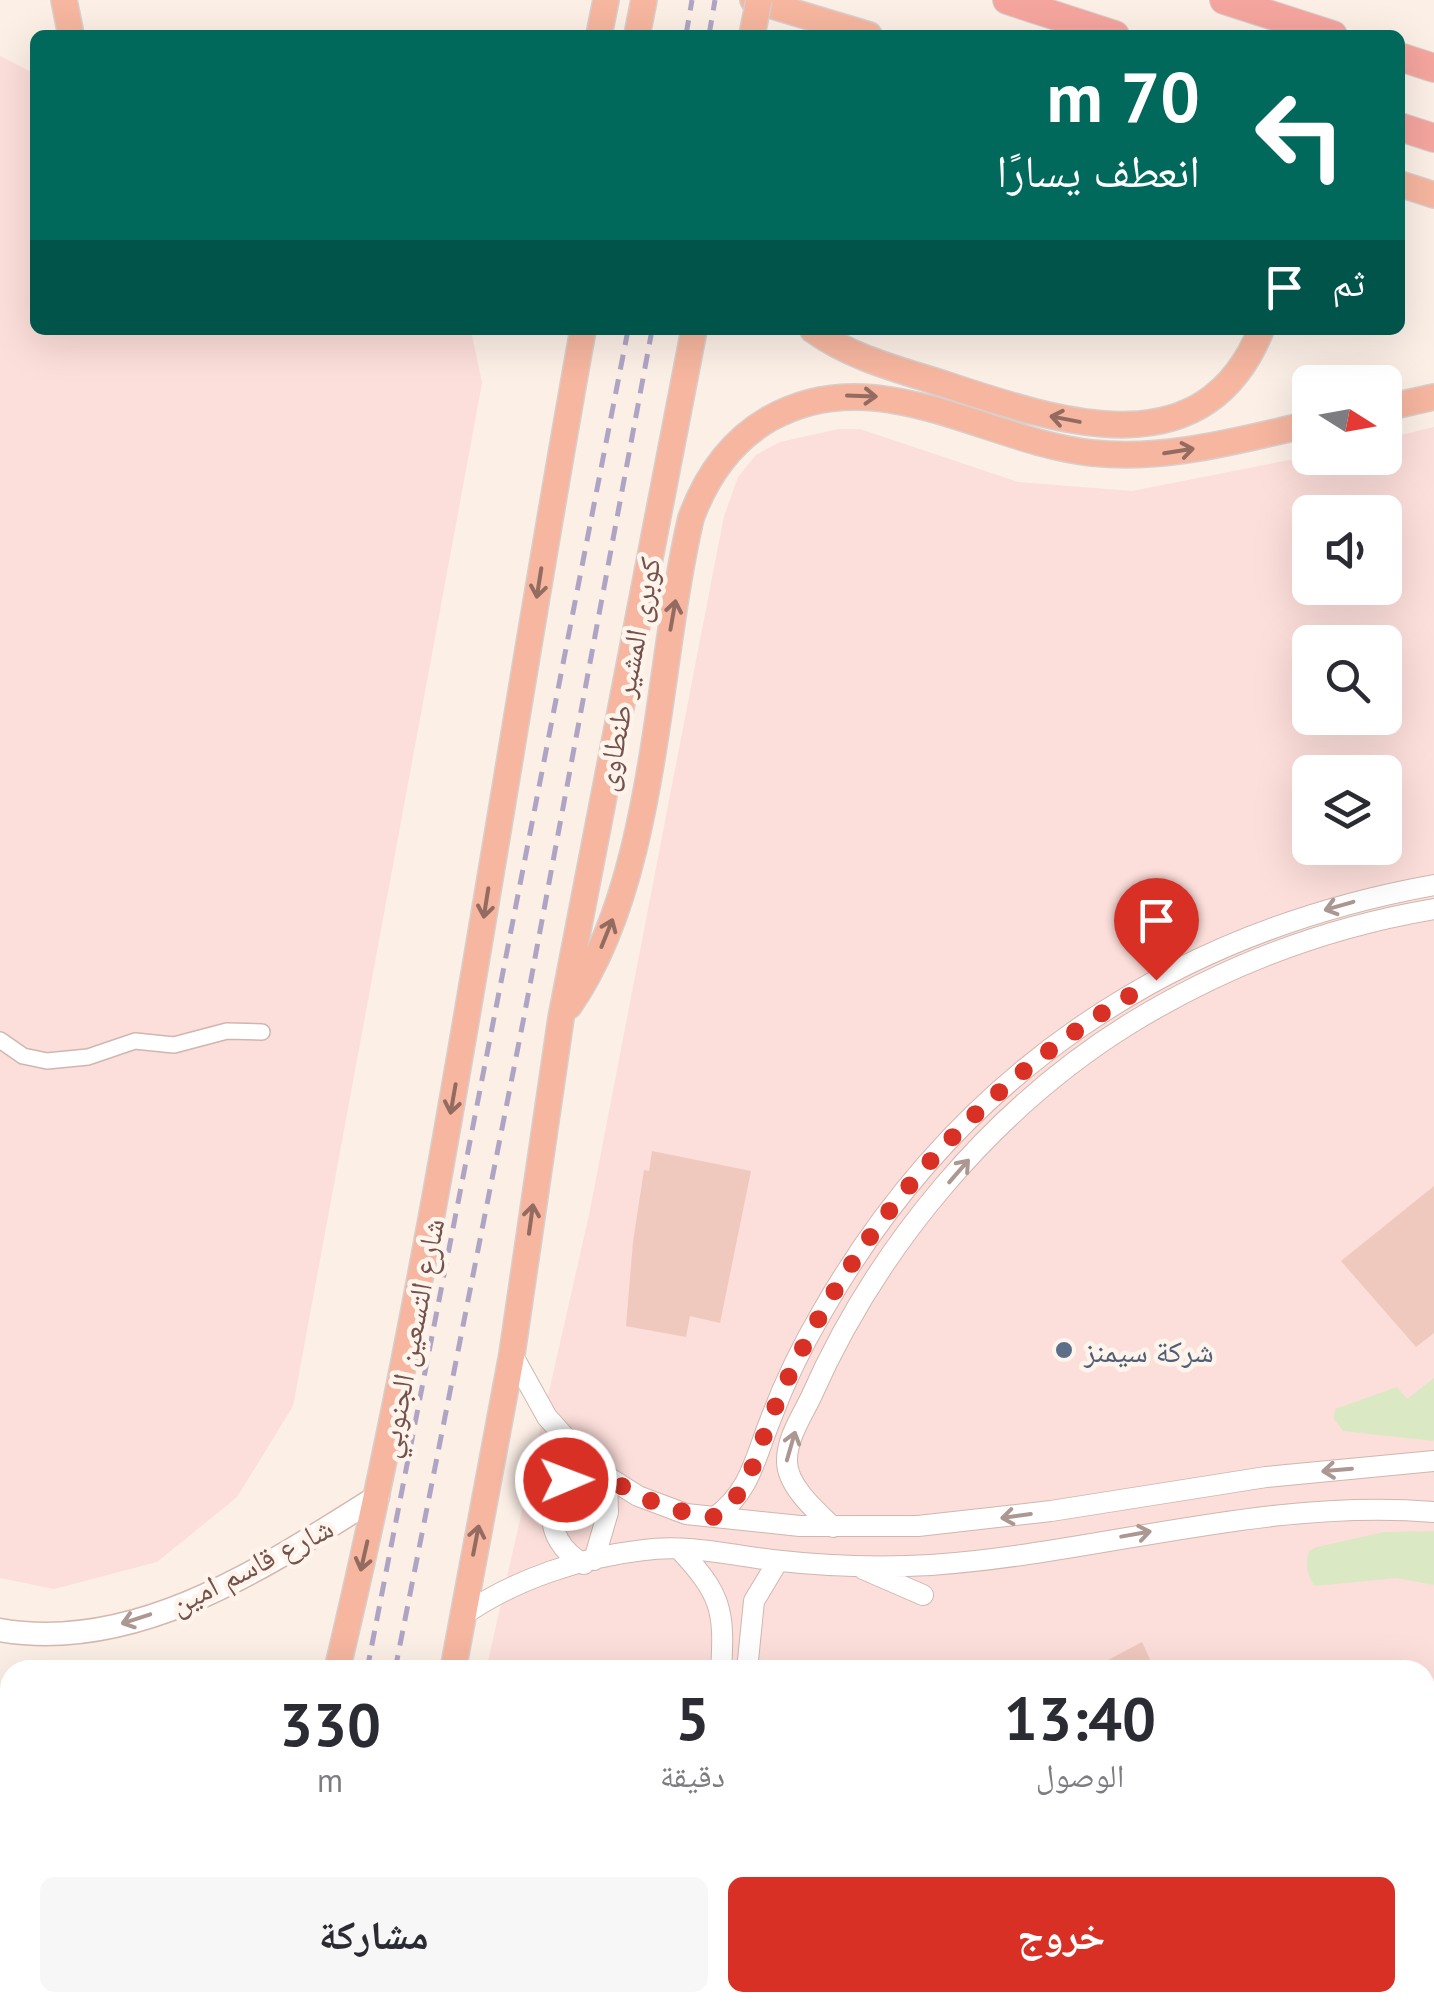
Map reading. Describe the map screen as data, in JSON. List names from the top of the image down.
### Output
{
  "streets": {
    "highway": ["كوبرى المشير طنطاوى", "شارع التسعين الجنوبي"],
    "main road": ["شارع قاسم امين"]
  },
  "crossings": [
    ["شارع التسعين الجنوبي", "شارع قاسم امين"]
  ],
  "one_way": ["شارع قاسم امين"],
  "places": ["شركة سيمنز"],
  "north": "right",
  "page": {
    "turn": ["70 m", "انعطف يسارًا"],
    "then": "ثم",
    "eta": [
      "13:40",
      "الوصول",
      "5",
      "دقيقة",
      "330",
      "m"
    ],
    "buttons": ["خروج", "مشاركة"]
  }
}
